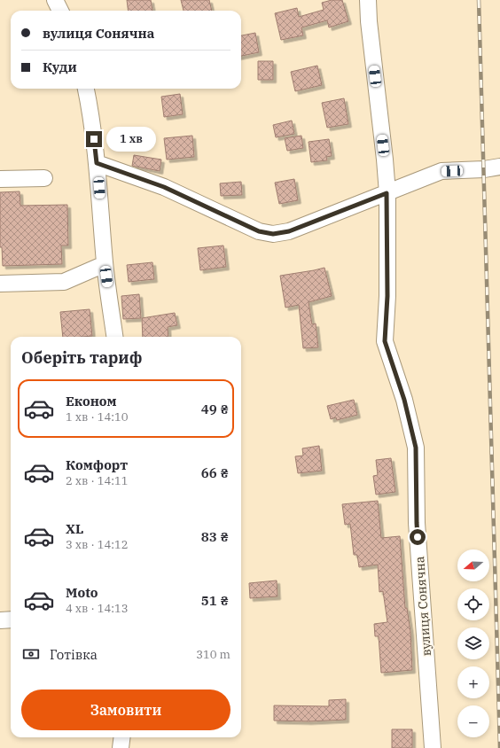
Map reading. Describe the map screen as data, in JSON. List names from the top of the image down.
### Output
{
  "streets": {
    "street": ["вулиця Сонячна"]
  },
  "north": "left",
  "page": {
    "banner": ["вулиця Сонячна", "Куди"],
    "bubble": "1 хв",
    "heading": "Оберіть тариф",
    "list": [
      {
        "name": "Економ",
        "note": "1 хв · 14:10",
        "value": "49 ₴"
      },
      {
        "name": "Комфорт",
        "note": "2 хв · 14:11",
        "value": "66 ₴"
      },
      {
        "name": "XL",
        "note": "3 хв · 14:12",
        "value": "83 ₴"
      },
      {
        "name": "Moto",
        "note": "4 хв · 14:13",
        "value": "51 ₴"
      }
    ],
    "map_buttons": ["+", "−"],
    "pay": ["Готівка", "310 m"],
    "buttons": "Замовити"
  }
}
